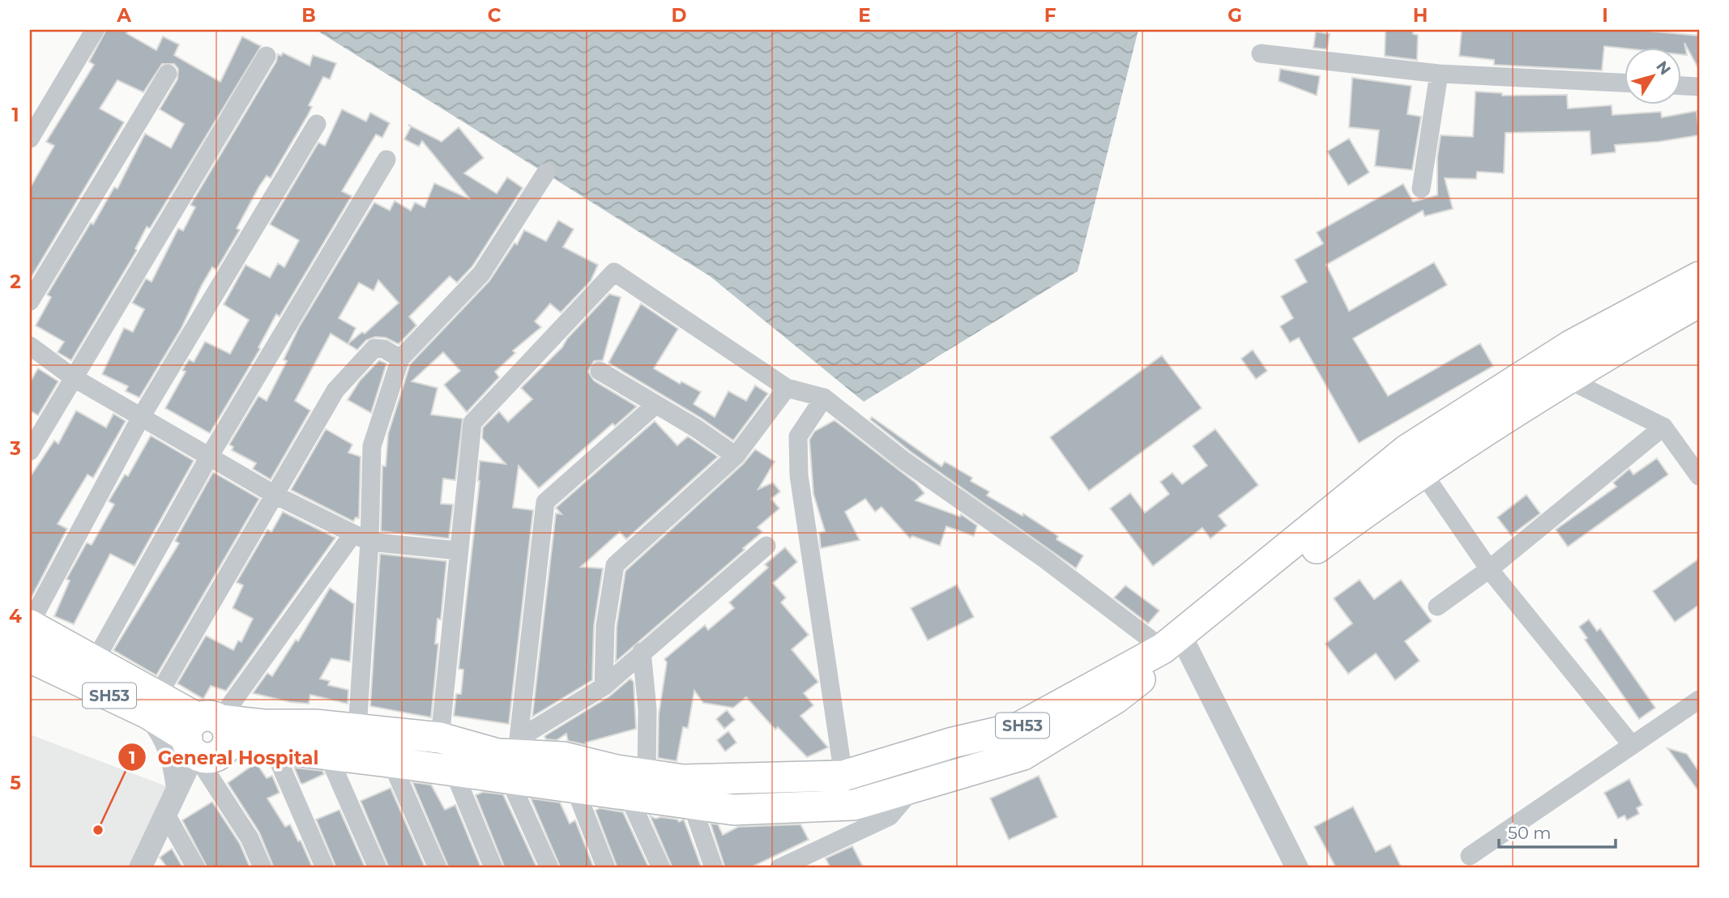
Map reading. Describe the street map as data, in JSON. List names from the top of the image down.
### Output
{
  "streets": {
    "main road": ["SH53"]
  },
  "places": ["General Hospital"],
  "scale_bar": "50 m",
  "north": "top right",
  "grid": {
    "columns": [
      "A",
      "B",
      "C",
      "D",
      "E",
      "F",
      "G",
      "H",
      "I"
    ],
    "rows": [
      "1",
      "2",
      "3",
      "4",
      "5"
    ]
  }
}
